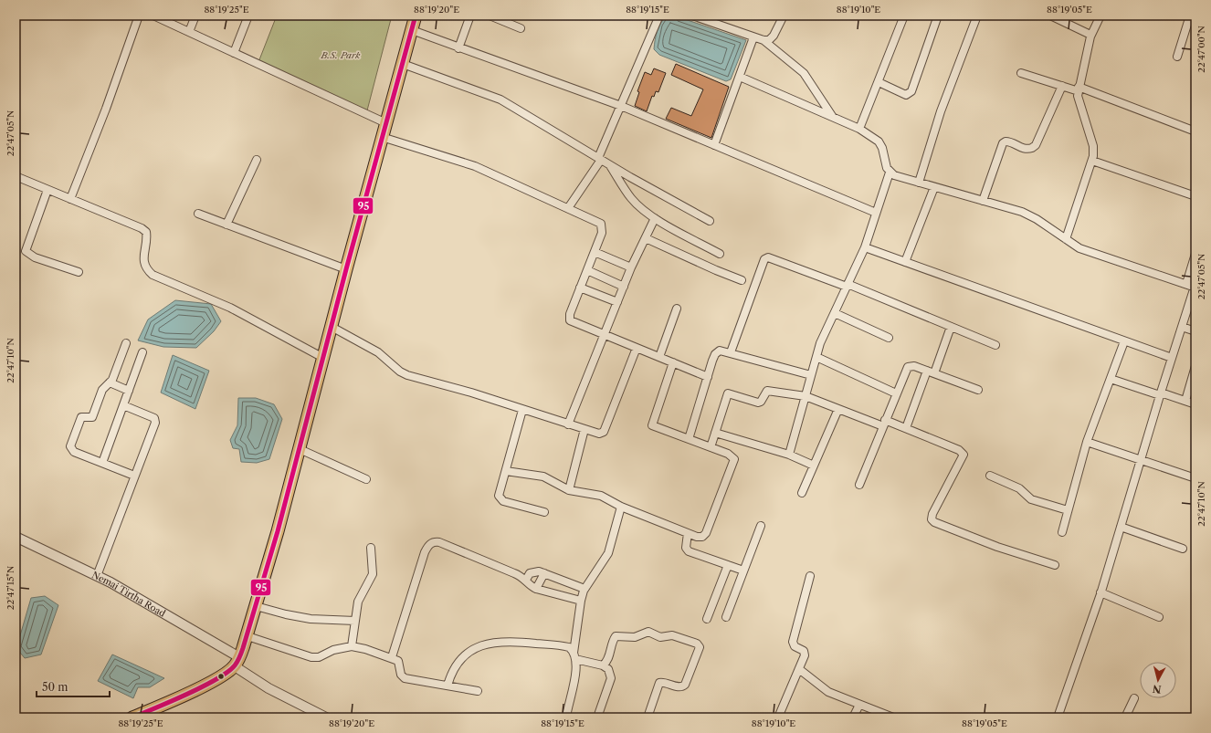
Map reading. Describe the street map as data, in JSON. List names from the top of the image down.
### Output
{
  "streets": {
    "street": ["Nemai Tirtha Road"]
  },
  "parks": ["B.S. Park"],
  "lines": ["transit line 95"],
  "scale_bar": "50 m",
  "north": "bottom",
  "coordinates": [
    "88°19'25\"E",
    "88°19'20\"E",
    "88°19'15\"E",
    "88°19'10\"E",
    "88°19'05\"E",
    "22°47'00\"N",
    "22°47'05\"N",
    "22°47'10\"N",
    "22°47'15\"N"
  ]
}
